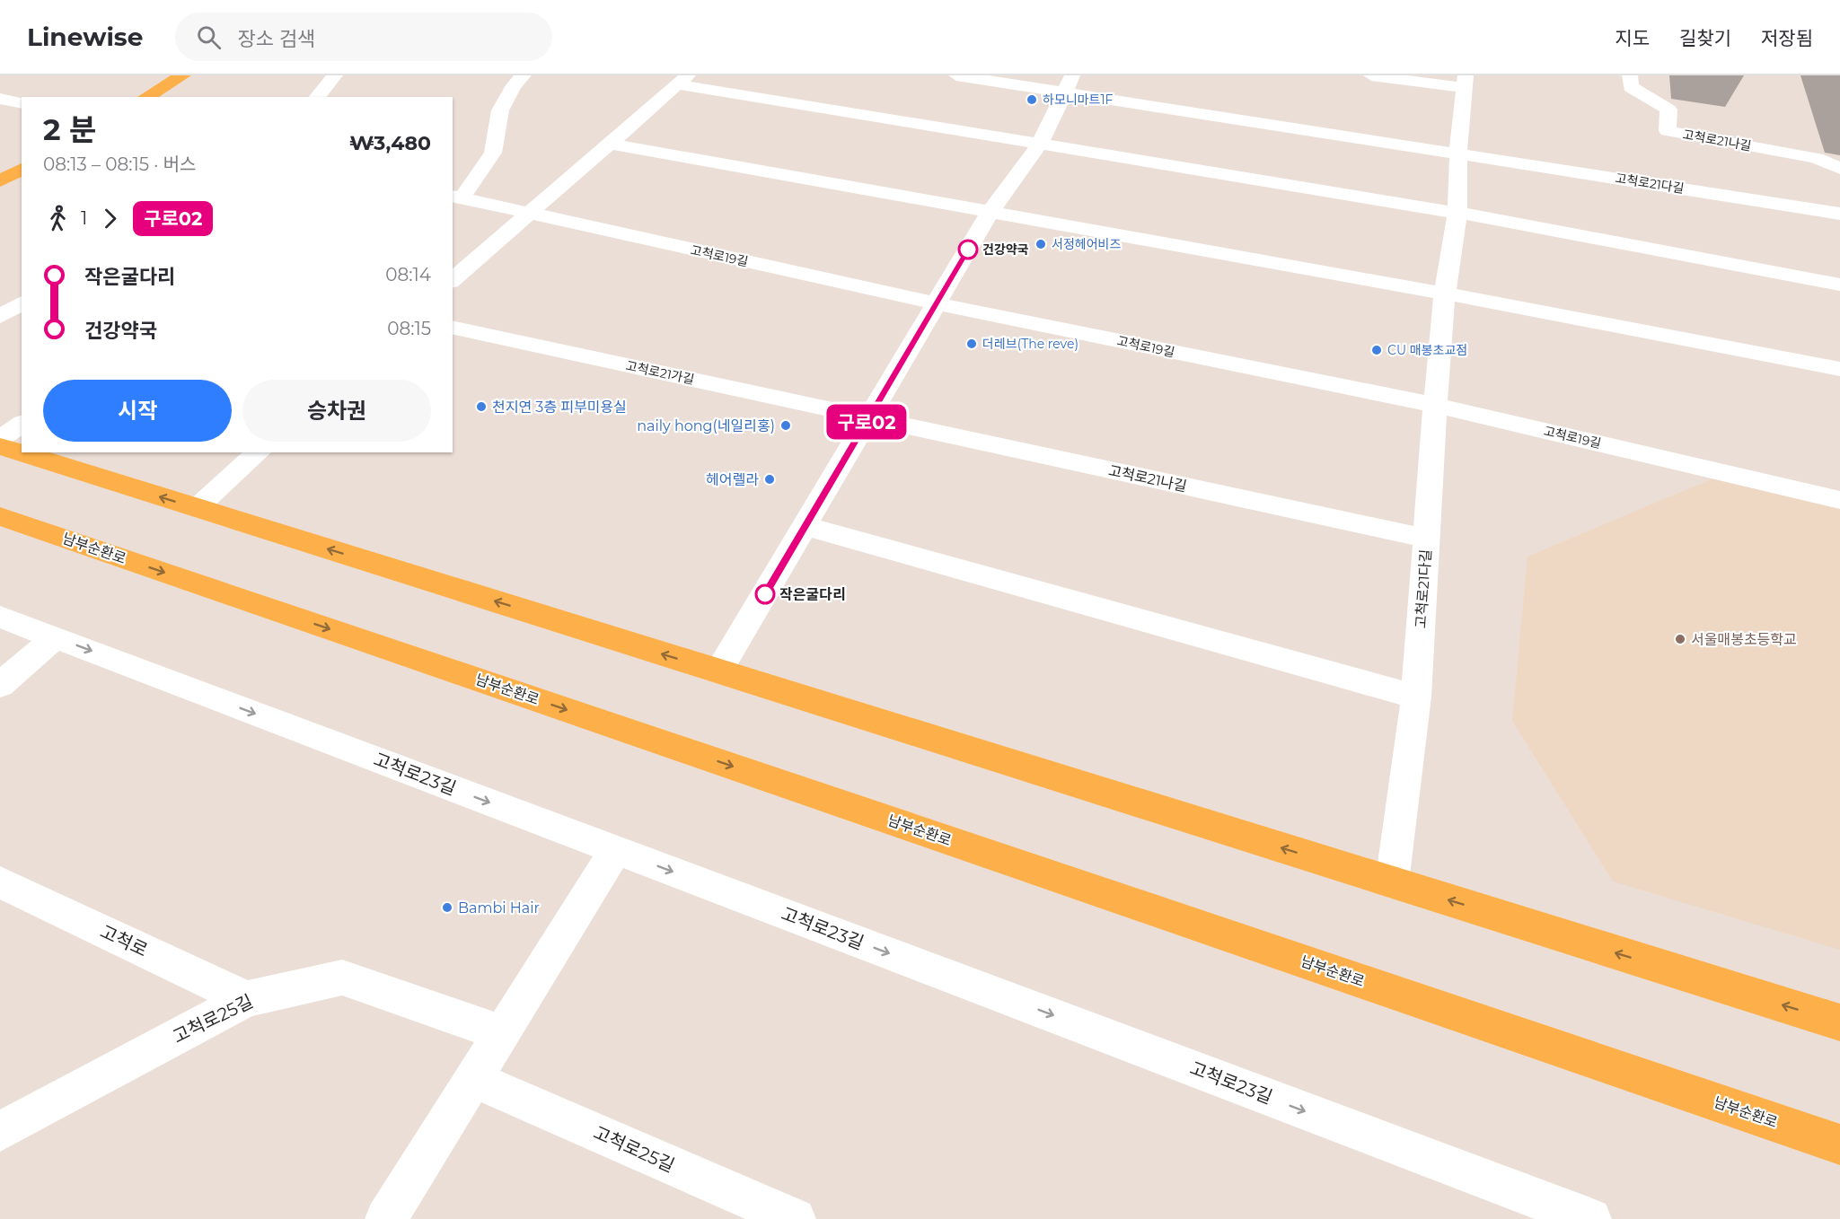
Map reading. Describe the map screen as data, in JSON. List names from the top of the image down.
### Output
{
  "streets": {
    "main road": ["남부순환로"],
    "street": [
      "고척로21나길",
      "고척로21다길",
      "고척로19길",
      "고척로21가길",
      "고척로23길",
      "고척로",
      "고척로25길"
    ]
  },
  "crossings": [
    ["고척로21나길", "고척로21다길"],
    ["고척로21나길", "고척로21가길"],
    ["고척로21다길", "고척로19길"],
    ["고척로", "고척로25길"]
  ],
  "one_way": ["고척로23길"],
  "places": [
    "하모니마트1F",
    "서정헤어비즈",
    "건강약국",
    "더레브(The reve)",
    "CU 매봉초교점",
    "천지연 3층 피부미용실",
    "naily hong(네일리홍)",
    "헤어렐라",
    "작은굴다리",
    "서울매봉초등학교",
    "Bambi Hair"
  ],
  "lines": ["bus line 구로02"],
  "page": {
    "header": "Linewise",
    "search": "장소 검색",
    "nav": ["지도", "길찾기", "저장됨"],
    "on_map": "구로02",
    "heading": ["2 분", "08:13 – 08:15 · 버스", "₩3,480"],
    "legs": ["1", "구로02"],
    "list": [
      {
        "name": "작은굴다리",
        "value": "08:14"
      },
      {
        "name": "건강약국",
        "value": "08:15"
      }
    ],
    "buttons": ["시작", "승차권"]
  }
}
